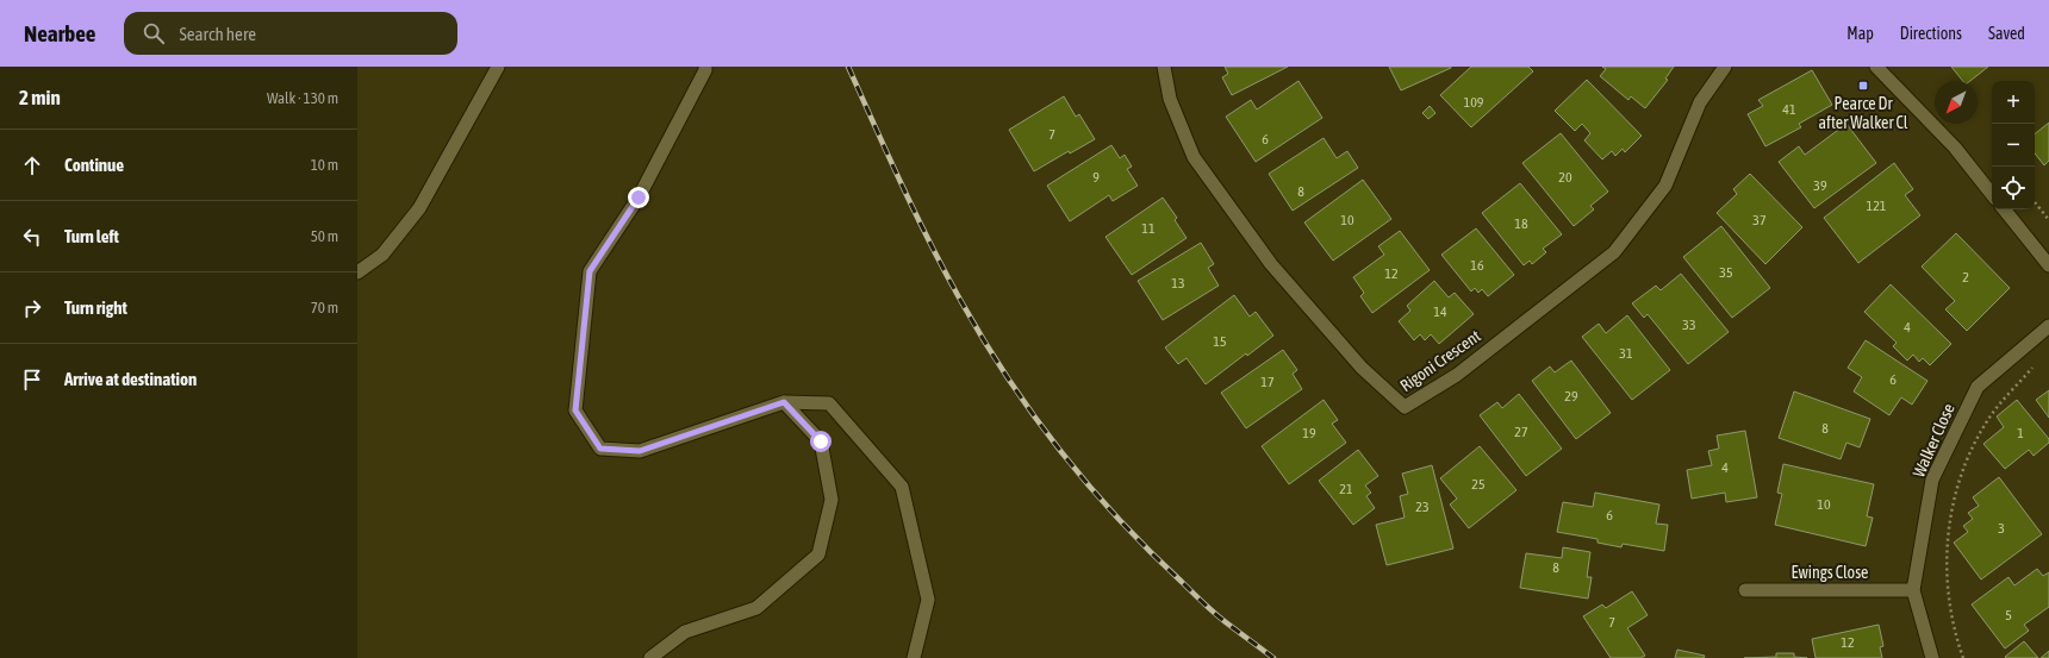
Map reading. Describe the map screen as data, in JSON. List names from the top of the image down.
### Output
{
  "streets": {
    "street": ["Rigoni Crescent", "Walker Close", "Ewings Close"]
  },
  "crossings": [
    ["Walker Close", "Ewings Close"]
  ],
  "places": {
    "transit": ["Pearce Dr after Walker Cl"]
  },
  "house_numbers": [
    "109",
    "41",
    "7",
    "6",
    "9",
    "20",
    "39",
    "8",
    "121",
    "10",
    "37",
    "18",
    "11",
    "16",
    "35",
    "12",
    "2",
    "13",
    "14",
    "33",
    "4",
    "15",
    "31",
    "6",
    "17",
    "29",
    "8",
    "27",
    "19",
    "1",
    "4",
    "25",
    "21",
    "10",
    "23",
    "6",
    "3",
    "8",
    "5",
    "7",
    "12"
  ],
  "north": "bottom left",
  "page": {
    "header": "Nearbee",
    "search": "Search here",
    "nav": ["Map", "Directions", "Saved"],
    "heading": ["2 min", "Walk · 130 m"],
    "map_buttons": ["+", "−"],
    "list": [
      ["Continue", "10 m"],
      ["Turn left", "50 m"],
      ["Turn right", "70 m"],
      "Arrive at destination"
    ]
  }
}
